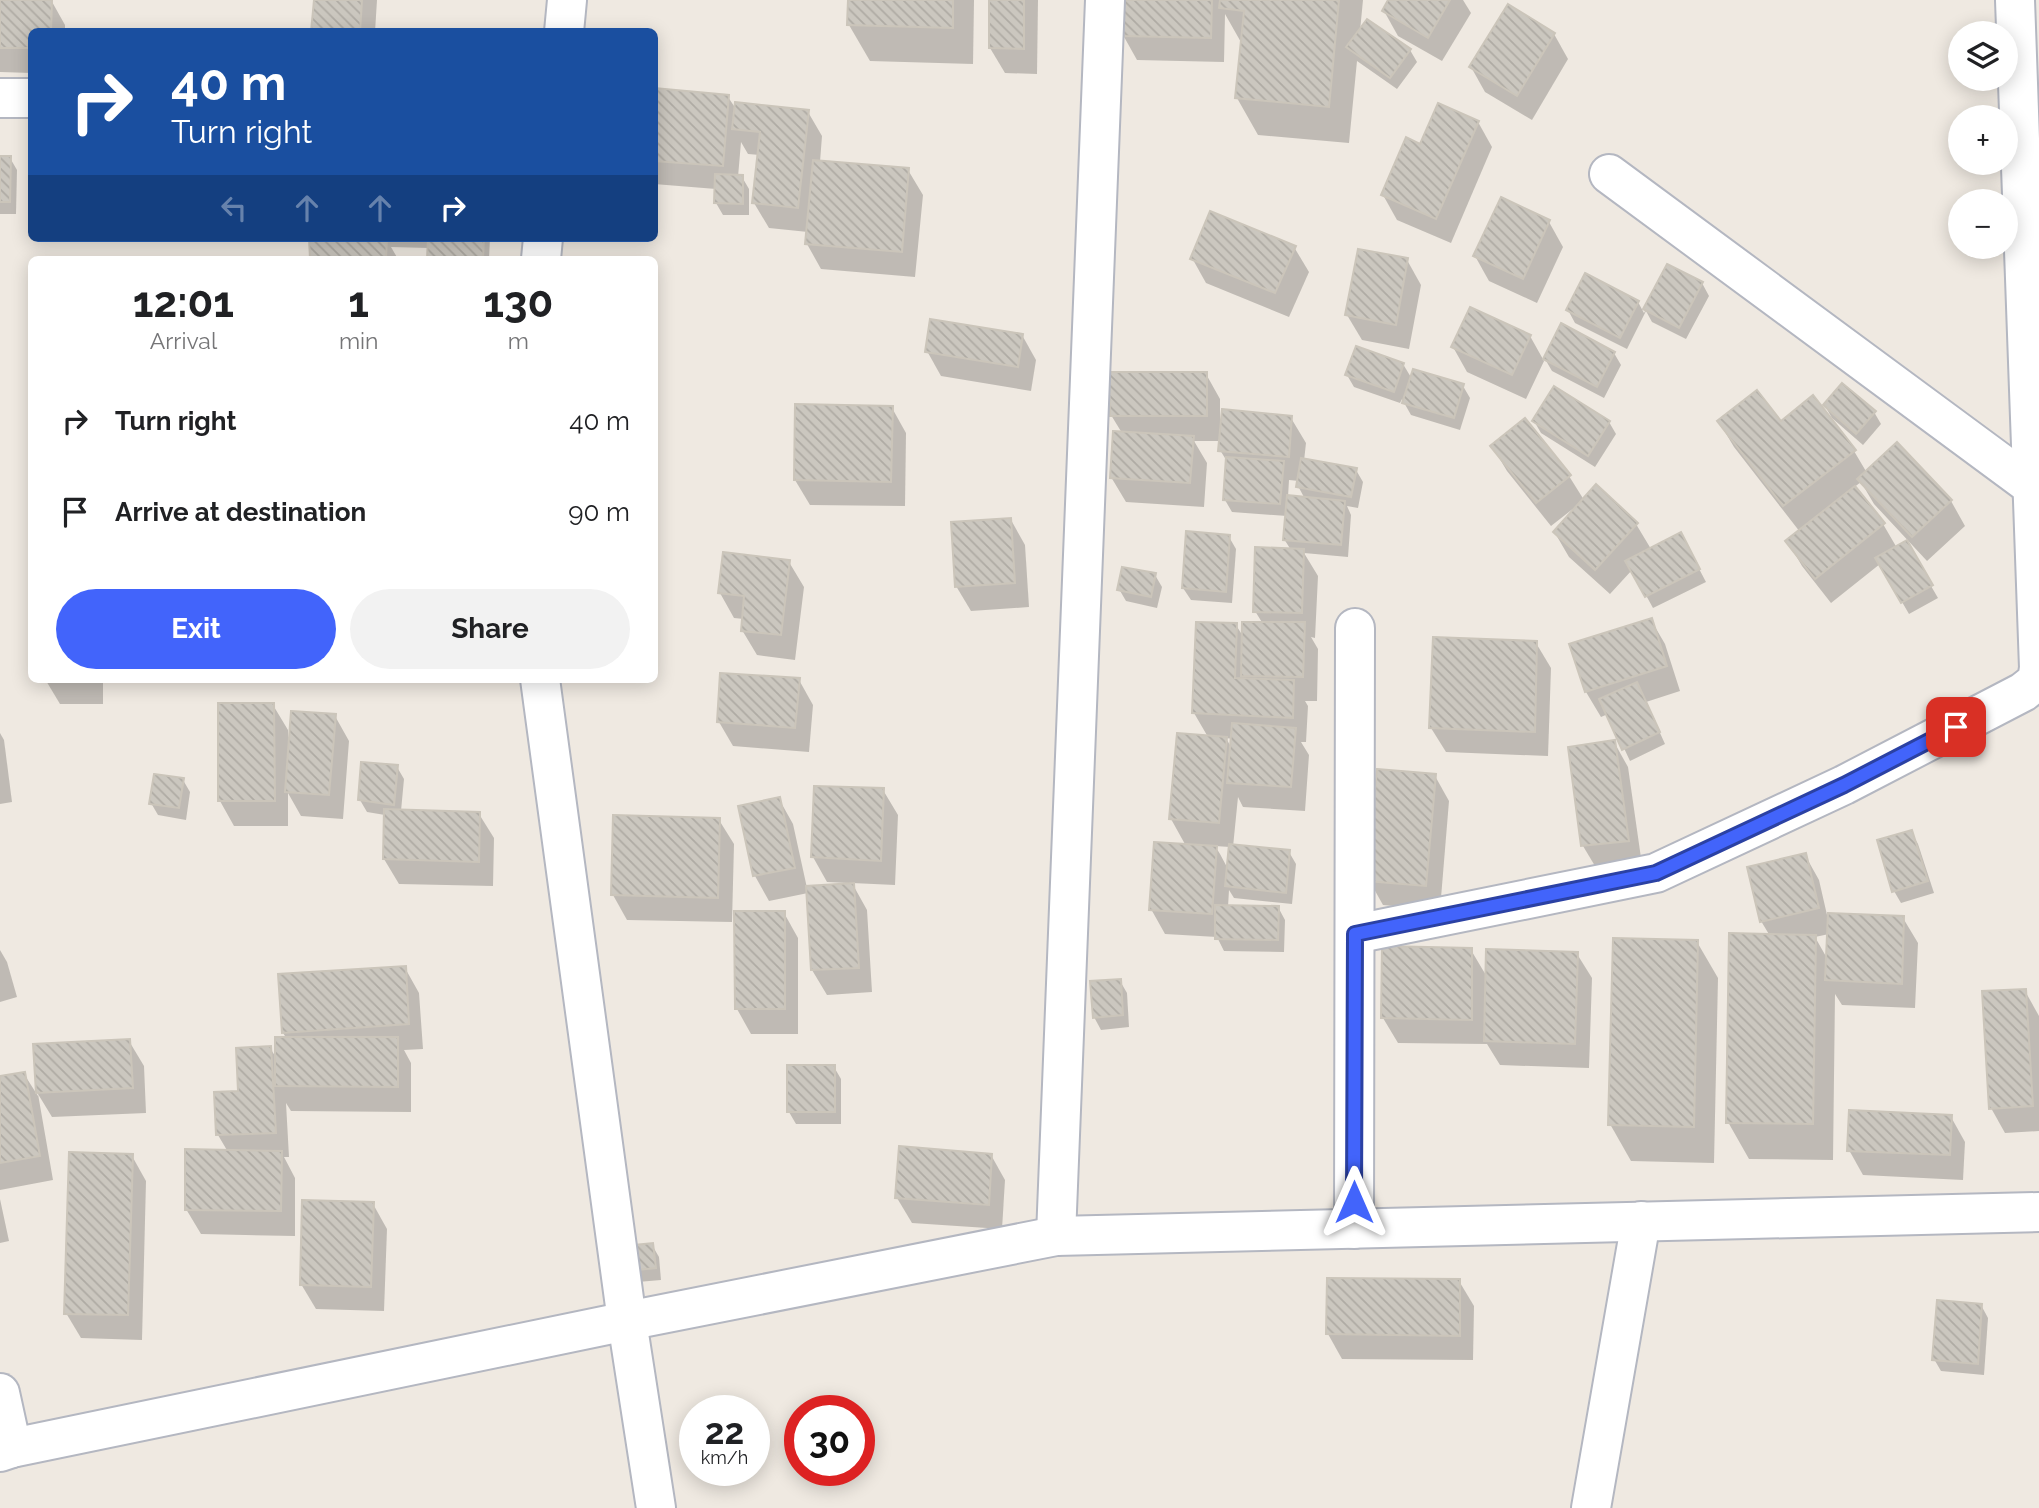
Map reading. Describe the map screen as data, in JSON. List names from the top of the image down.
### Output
{
  "page": {
    "map_buttons": ["+", "−"],
    "turn": ["40 m", "Turn right"],
    "eta": [
      "12:01",
      "Arrival",
      "1",
      "min",
      "130",
      "m"
    ],
    "list": [
      {
        "name": "Turn right",
        "value": "40 m"
      },
      {
        "name": "Arrive at destination",
        "value": "90 m"
      }
    ],
    "buttons": ["Exit", "Share"],
    "speed": "22 km/h",
    "limit": "30"
  }
}
